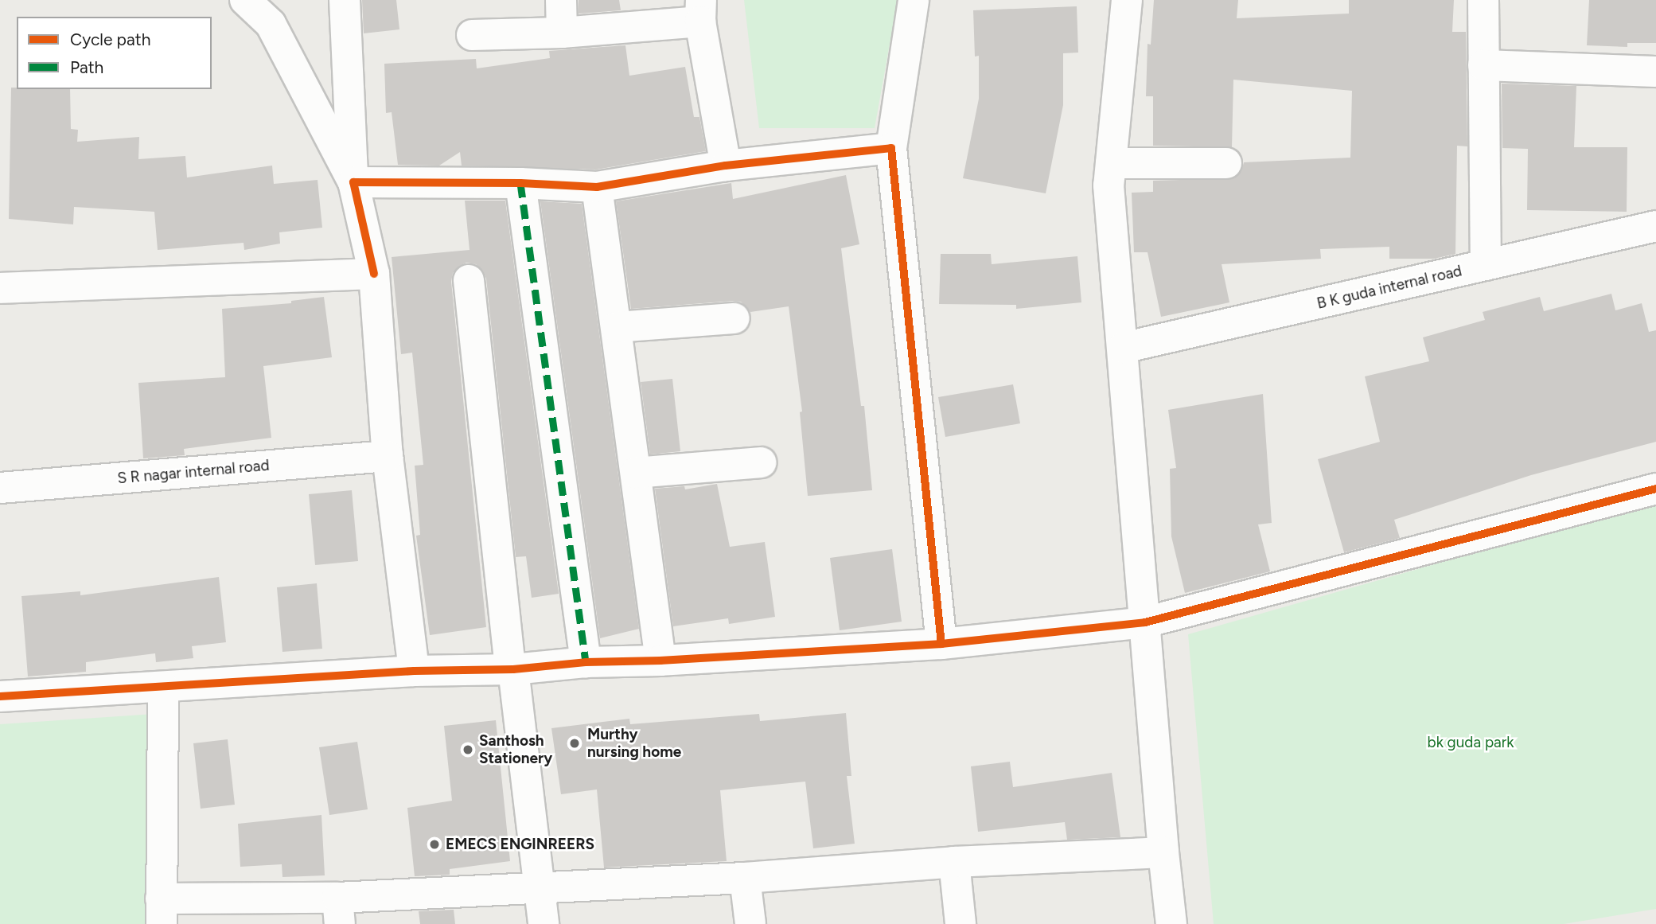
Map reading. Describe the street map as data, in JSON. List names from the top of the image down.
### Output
{
  "streets": {
    "street": ["B K guda internal road", "S R nagar internal road"]
  },
  "parks": ["bk guda park"],
  "places": ["Murthy nursing home", "Santhosh Stationery", "EMECS ENGINREERS"],
  "legend": ["Cycle path", "Path"]
}
